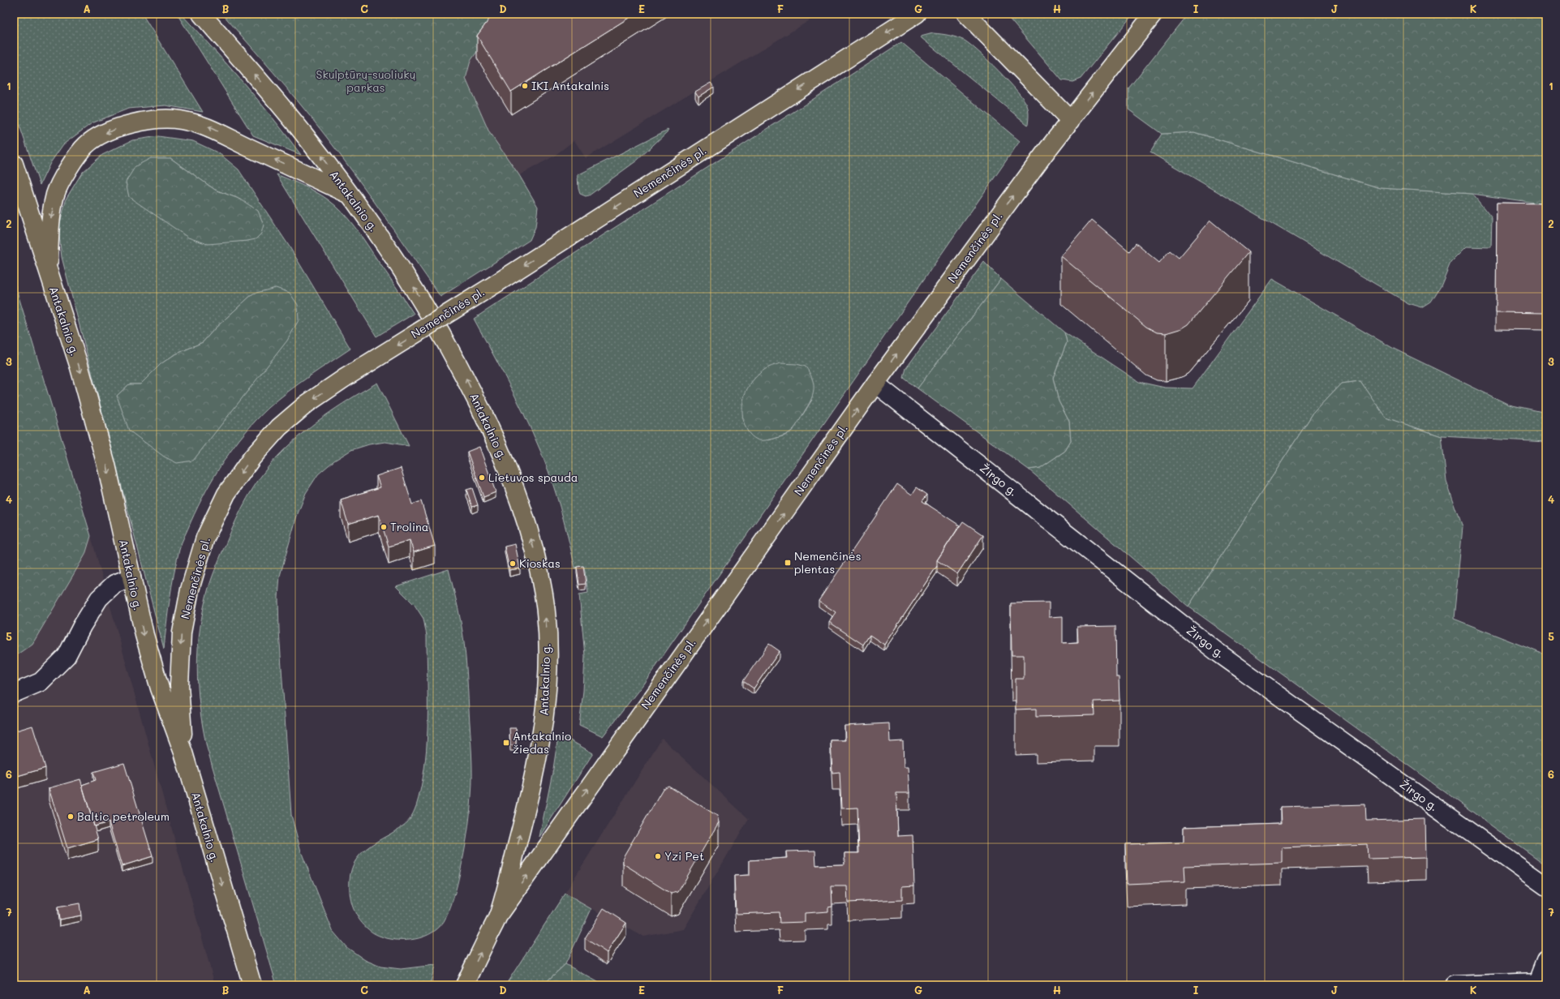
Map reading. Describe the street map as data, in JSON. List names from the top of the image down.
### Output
{
  "streets": {
    "main road": ["Nemenčinės pl.", "Antakalnio g."],
    "street": ["Žirgo g."]
  },
  "crossings": [
    ["Nemenčinės pl.", "Antakalnio g."],
    ["Nemenčinės pl.", "Žirgo g."]
  ],
  "parks": ["Skulptūrų-suoliukų parkas"],
  "places": {
    "other": [
      "IKI Antakalnis",
      "Lietuvos spauda",
      "Trolina",
      "Kioskas",
      "Baltic petroleum",
      "Yzi Pet"
    ],
    "transit": ["Nemenčinės plentas", "Antakalnio žiedas"]
  },
  "grid": {
    "columns": [
      "A",
      "B",
      "C",
      "D",
      "E",
      "F",
      "G",
      "H",
      "I",
      "J",
      "K"
    ],
    "rows": [
      "1",
      "2",
      "3",
      "4",
      "5",
      "6",
      "7"
    ]
  }
}
